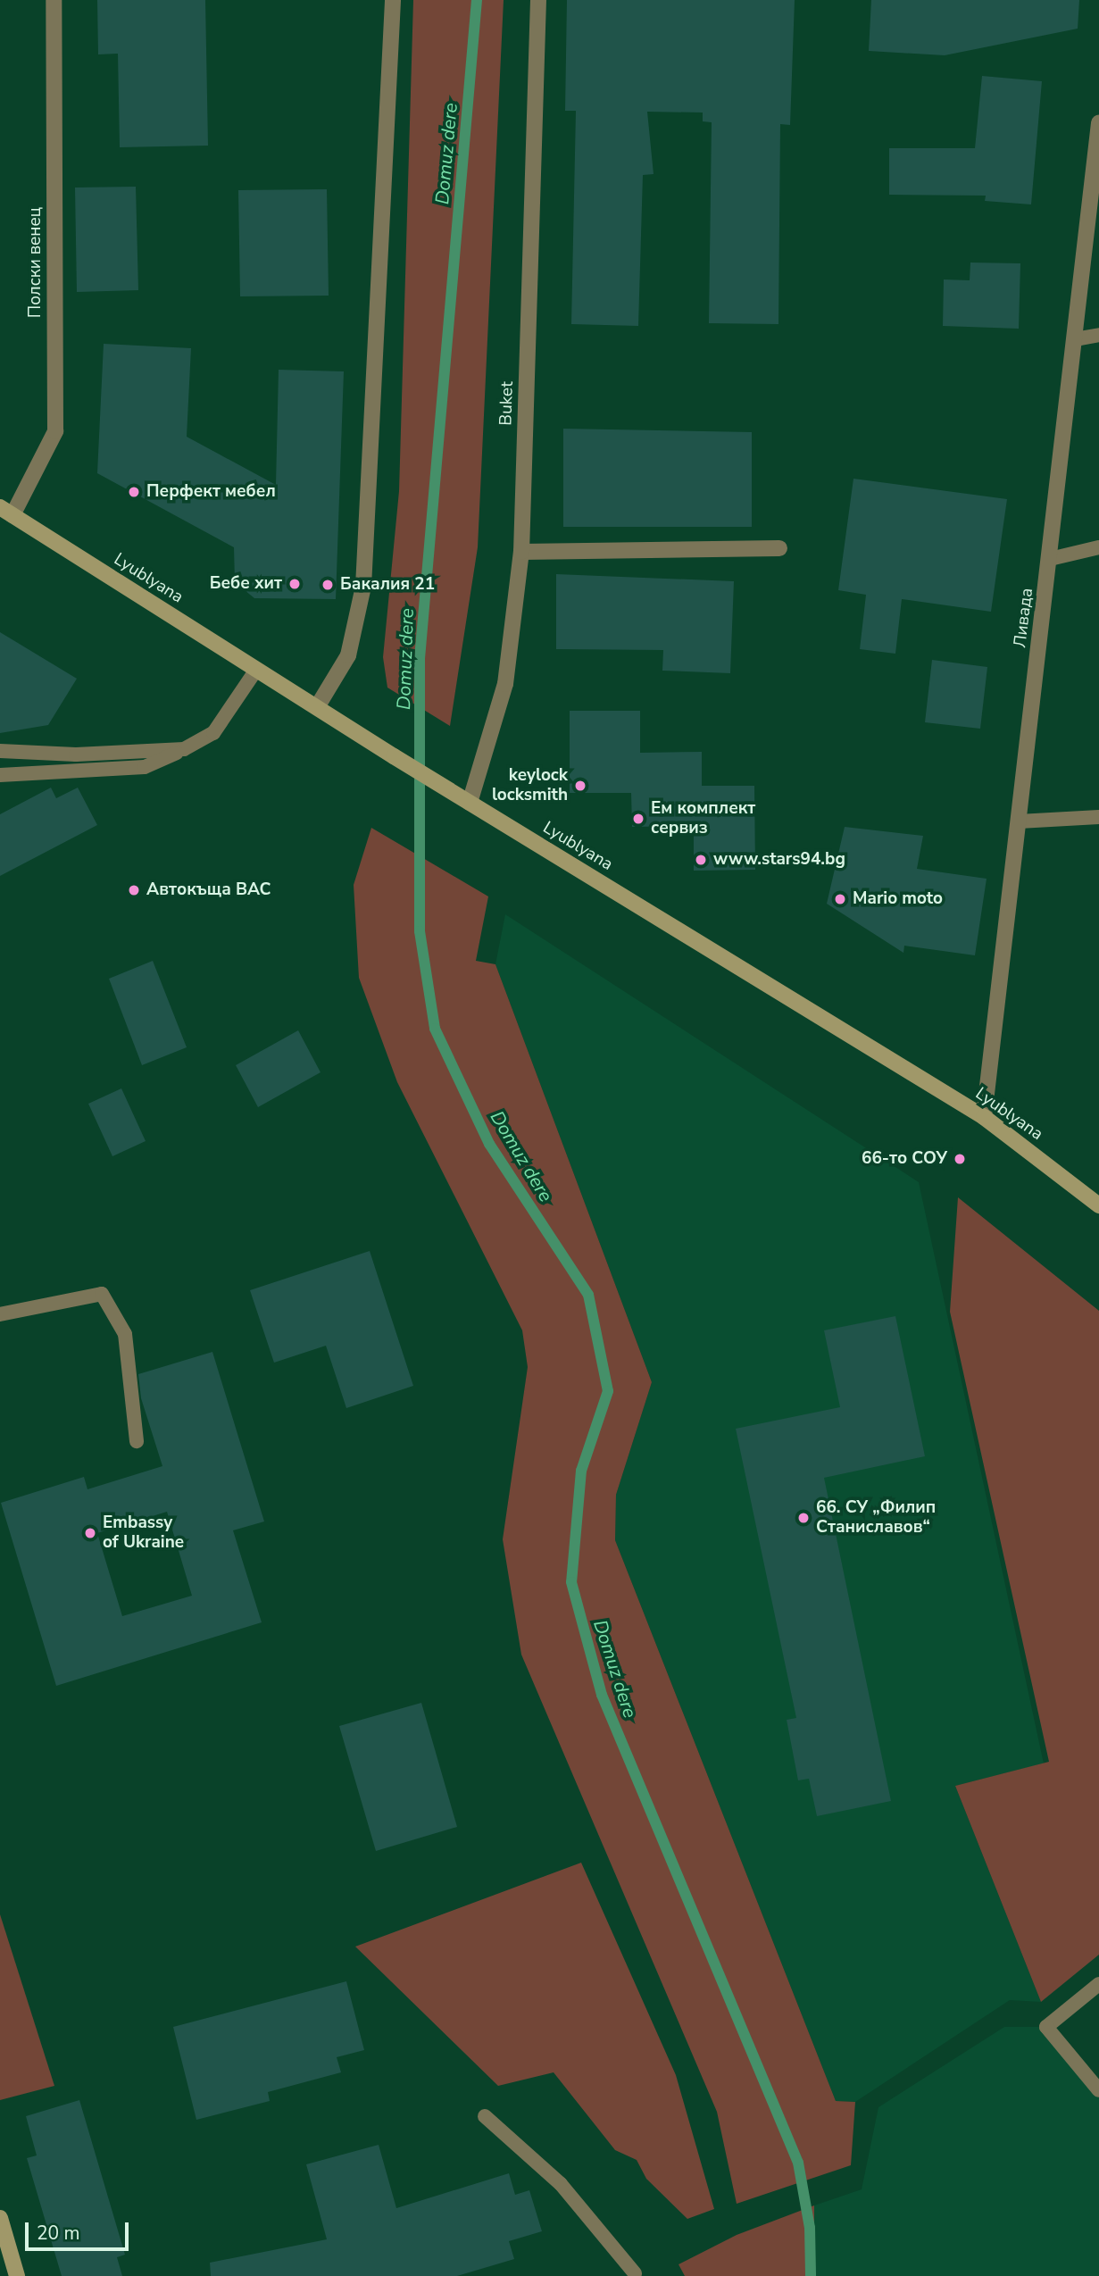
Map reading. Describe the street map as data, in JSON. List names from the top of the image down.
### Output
{
  "streets": {
    "street": [
      "Полски венец",
      "Buket",
      "Lyublyana",
      "Ливада"
    ]
  },
  "crossings": [
    ["Полски венец", "Lyublyana"],
    ["Buket", "Lyublyana"],
    ["Lyublyana", "Ливада"]
  ],
  "water": ["Domuz dere"],
  "places": [
    "Перфект мебел",
    "Бебе хит",
    "Бакалия 21",
    "keylock locksmith",
    "Ем комплект сервиз",
    "www.stars94.bg",
    "Автокъща ВАС",
    "Mario moto",
    "66-то СОУ",
    "66. СУ „Филип Станиславов“",
    "Embassy of Ukraine"
  ],
  "scale_bar": "20 m"
}
